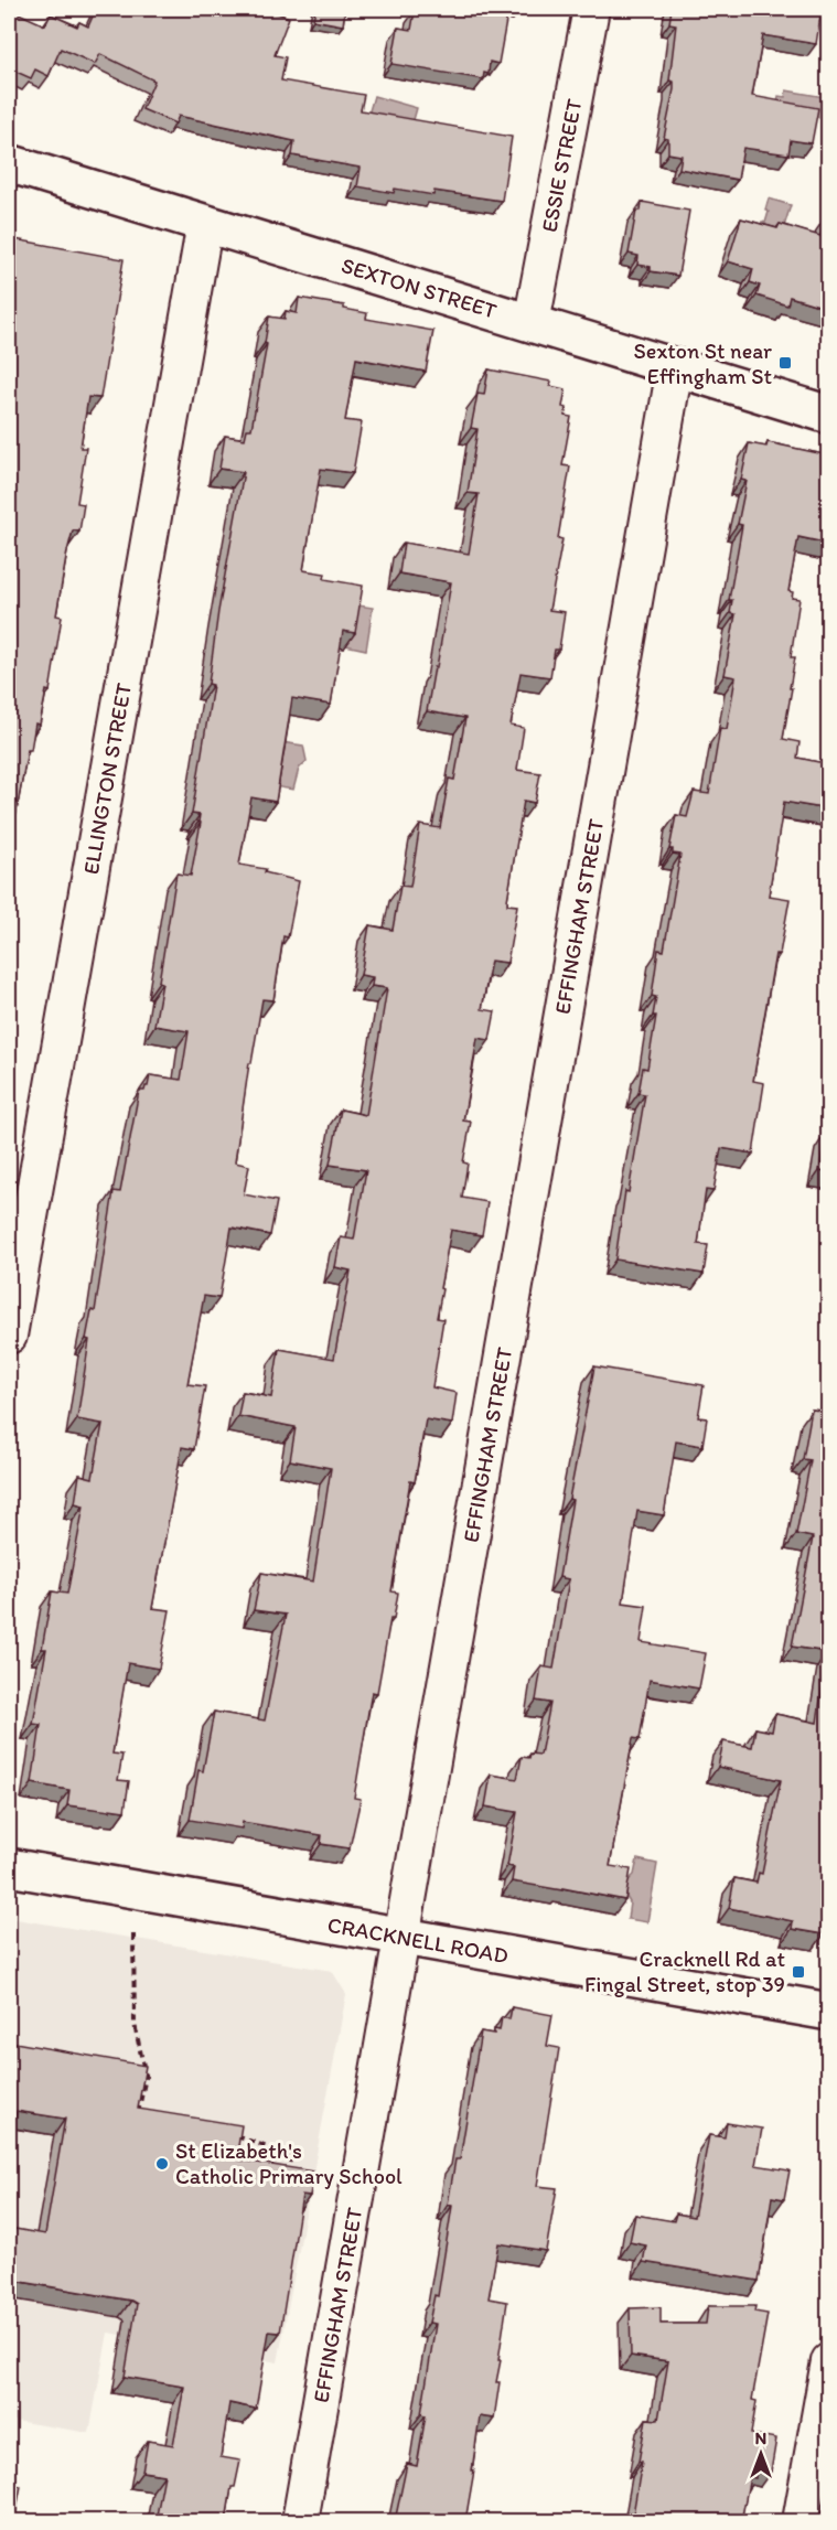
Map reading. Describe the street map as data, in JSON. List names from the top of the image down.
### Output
{
  "streets": {
    "main road": ["SEXTON STREET", "CRACKNELL ROAD"],
    "street": ["ESSIE STREET", "ELLINGTON STREET", "EFFINGHAM STREET"]
  },
  "crossings": [
    ["ESSIE STREET", "SEXTON STREET"],
    ["SEXTON STREET", "ELLINGTON STREET"],
    ["SEXTON STREET", "EFFINGHAM STREET"],
    ["EFFINGHAM STREET", "CRACKNELL ROAD"]
  ],
  "places": {
    "transit": ["Sexton St near Effingham St", "Cracknell Rd at Fingal Street, stop 39"],
    "other": ["St Elizabeth's Catholic Primary School"]
  },
  "north": "top"
}
